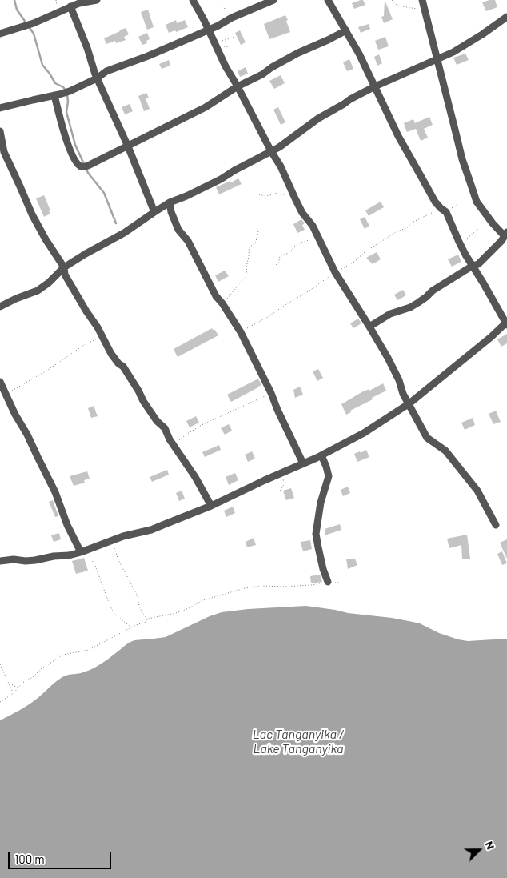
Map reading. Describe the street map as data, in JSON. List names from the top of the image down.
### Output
{
  "water": ["Lac Tanganyika / Lake Tanganyika"],
  "scale_bar": "100 m",
  "north": "top right"
}
